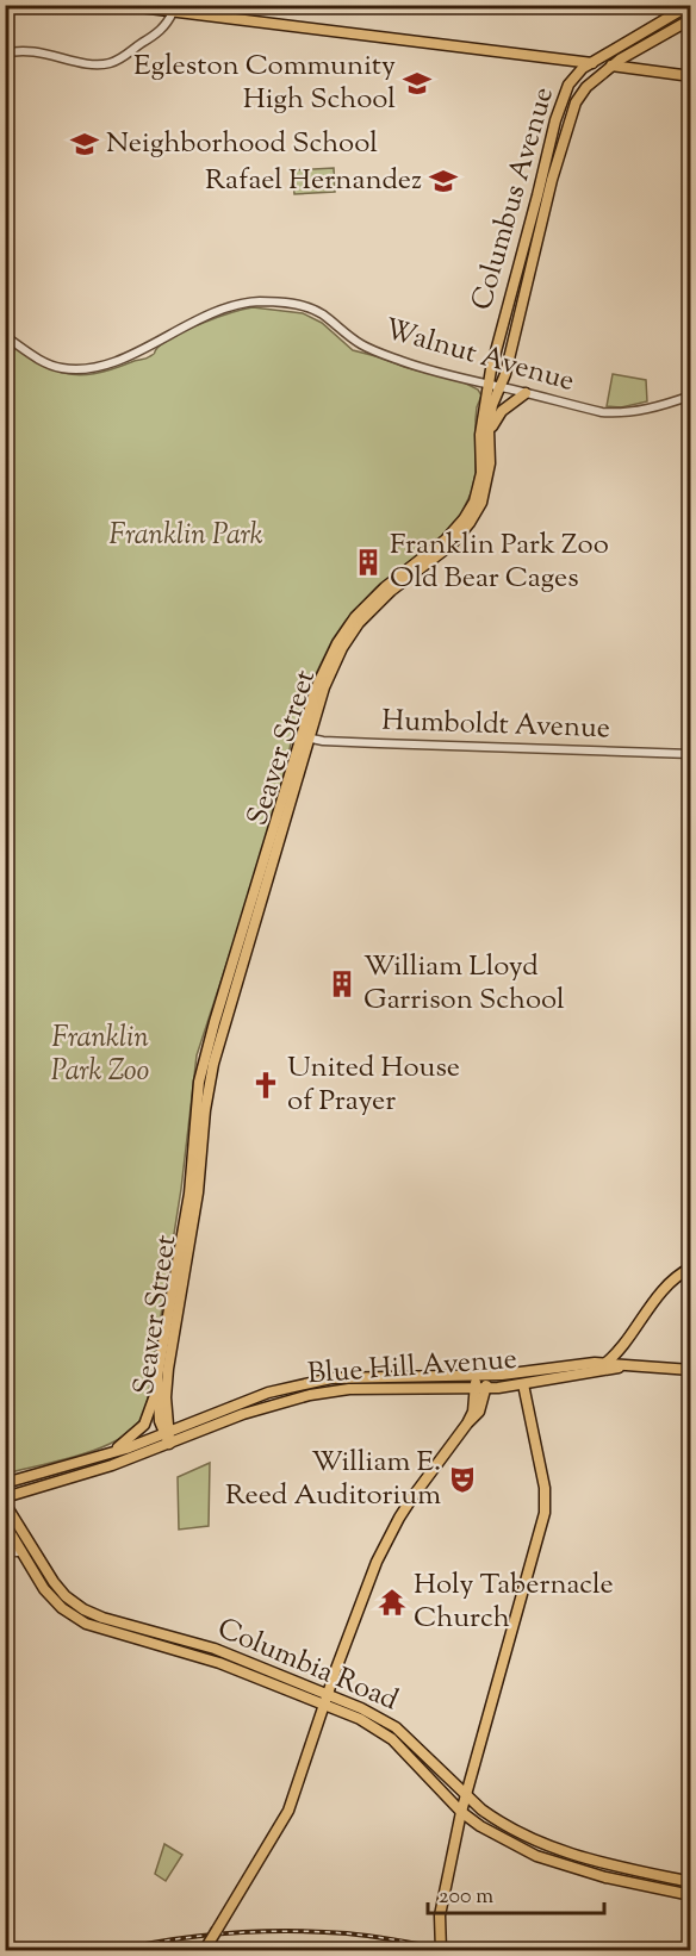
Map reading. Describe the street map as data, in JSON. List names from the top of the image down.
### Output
{
  "streets": {
    "main road": [
      "Columbus Avenue",
      "Seaver Street",
      "Blue Hill Avenue",
      "Columbia Road"
    ],
    "street": ["Walnut Avenue", "Humboldt Avenue"]
  },
  "crossings": [
    ["Columbus Avenue", "Walnut Avenue"],
    ["Columbus Avenue", "Seaver Street"],
    ["Walnut Avenue", "Seaver Street"],
    ["Humboldt Avenue", "Seaver Street"],
    ["Seaver Street", "Blue Hill Avenue"]
  ],
  "parks": ["Franklin Park", "Franklin Park Zoo"],
  "places": {
    "school or university": ["Egleston Community High School", "Neighborhood School", "Rafael Hernandez"],
    "building": ["Franklin Park Zoo Old Bear Cages", "William Lloyd Garrison School"],
    "church": ["United House of Prayer"],
    "theatre": ["William E. Reed Auditorium"],
    "temple": ["Holy Tabernacle Church"]
  },
  "scale_bar": "200 m"
}
